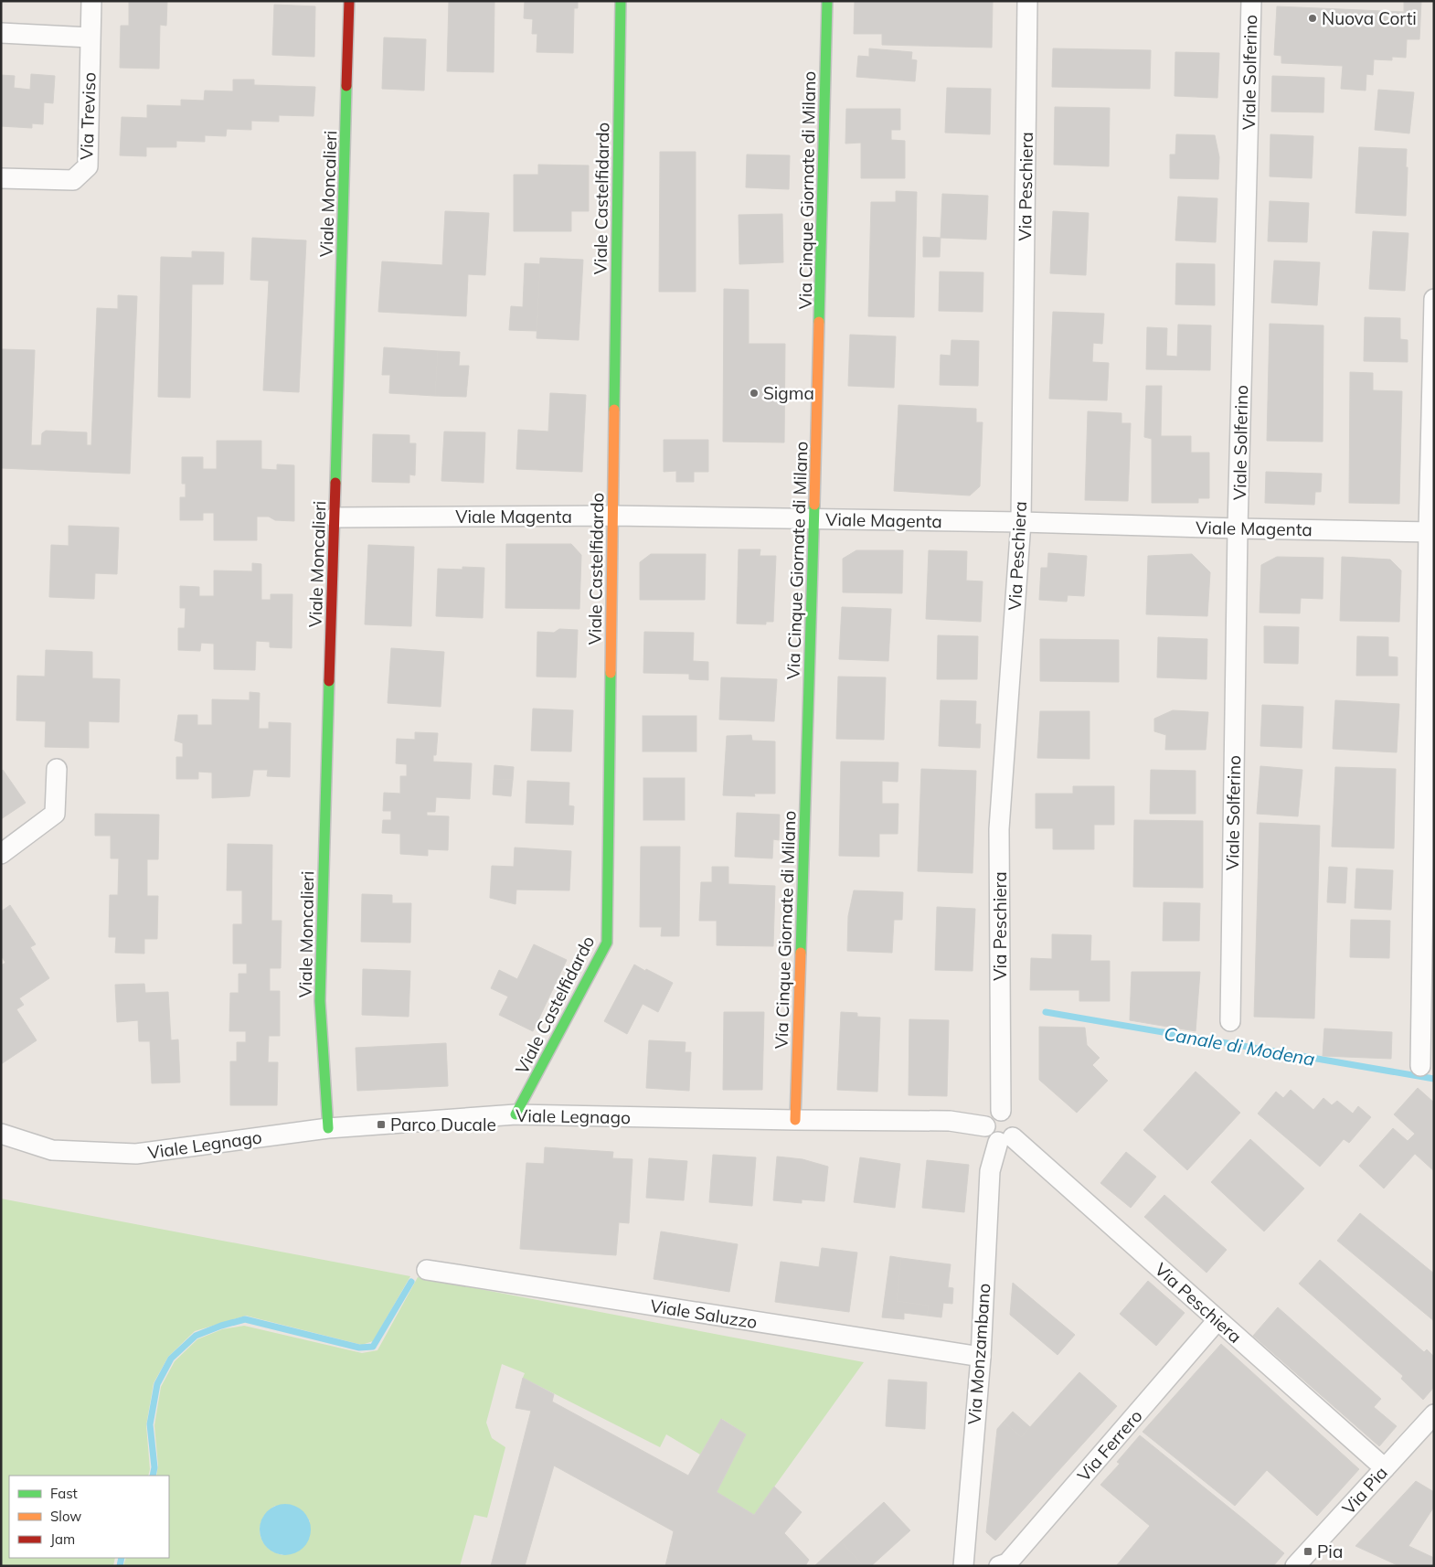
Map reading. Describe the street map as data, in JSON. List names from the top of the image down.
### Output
{
  "streets": {
    "street": [
      "Viale Solferino",
      "Via Treviso",
      "Via Peschiera",
      "Via Cinque Giornate di Milano",
      "Viale Moncalieri",
      "Viale Castelfidardo",
      "Viale Magenta",
      "Viale Legnago",
      "Viale Saluzzo",
      "Via Monzambano",
      "Via Ferrero",
      "Via Pia"
    ]
  },
  "crossings": [
    ["Viale Solferino", "Viale Magenta"],
    ["Via Peschiera", "Viale Magenta"],
    ["Via Peschiera", "Viale Legnago"],
    ["Via Peschiera", "Via Monzambano"],
    ["Via Peschiera", "Via Ferrero"],
    ["Via Peschiera", "Via Pia"],
    ["Via Cinque Giornate di Milano", "Viale Magenta"],
    ["Via Cinque Giornate di Milano", "Viale Legnago"],
    ["Viale Moncalieri", "Viale Magenta"],
    ["Viale Moncalieri", "Viale Legnago"],
    ["Viale Castelfidardo", "Viale Magenta"],
    ["Viale Castelfidardo", "Viale Legnago"],
    ["Viale Legnago", "Via Monzambano"],
    ["Viale Saluzzo", "Via Monzambano"]
  ],
  "water": ["Canale di Modena"],
  "places": {
    "other": ["Nuova Corti", "Sigma"],
    "transit": ["Parco Ducale", "Pia"]
  },
  "legend": ["Fast", "Slow", "Jam"]
}
